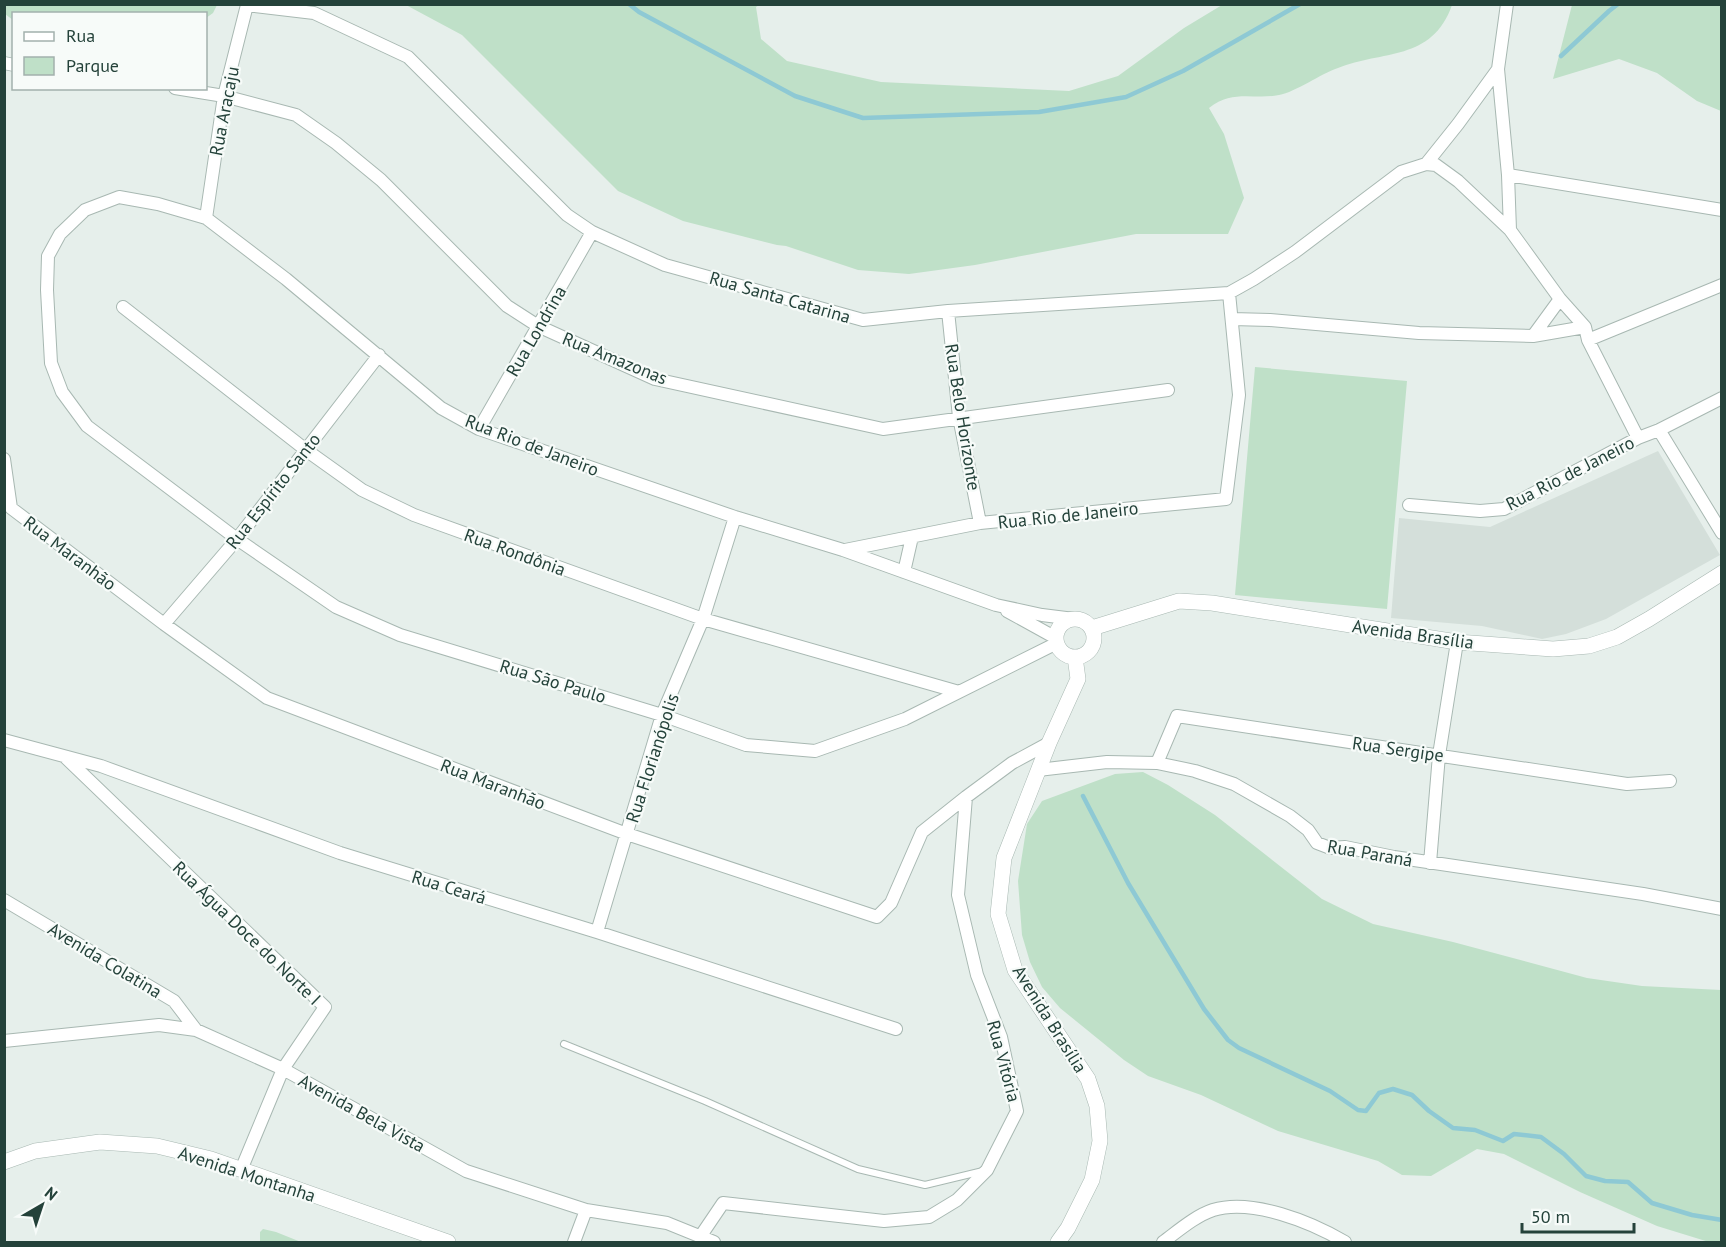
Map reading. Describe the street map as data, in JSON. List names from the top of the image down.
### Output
{
  "streets": {
    "street": [
      "Rua Aracaju",
      "Rua Santa Catarina",
      "Rua Londrina",
      "Rua Amazonas",
      "Rua Belo Horizonte",
      "Rua Rio de Janeiro",
      "Rua Espírito Santo",
      "Rua Rondônia",
      "Rua Maranhão",
      "Avenida Brasília",
      "Rua São Paulo",
      "Rua Sergipe",
      "Rua Florianópolis",
      "Rua Paraná",
      "Rua Ceará",
      "Rua Água Doce do Norte I",
      "Avenida Colatina",
      "Rua Vitória",
      "Avenida Bela Vista",
      "Avenida Montanha"
    ]
  },
  "crossings": [
    ["Rua Aracaju", "Rua Santa Catarina"],
    ["Rua Aracaju", "Rua Amazonas"],
    ["Rua Aracaju", "Rua Rio de Janeiro"],
    ["Rua Aracaju", "Rua São Paulo"],
    ["Rua Santa Catarina", "Rua Londrina"],
    ["Rua Santa Catarina", "Rua Belo Horizonte"],
    ["Rua Londrina", "Rua Amazonas"],
    ["Rua Londrina", "Rua Rio de Janeiro"],
    ["Rua Amazonas", "Rua Belo Horizonte"],
    ["Rua Belo Horizonte", "Rua Rio de Janeiro"],
    ["Rua Rio de Janeiro", "Rua Espírito Santo"],
    ["Rua Rio de Janeiro", "Avenida Brasília"],
    ["Rua Rio de Janeiro", "Rua São Paulo"],
    ["Rua Rio de Janeiro", "Rua Florianópolis"],
    ["Rua Espírito Santo", "Rua Rondônia"],
    ["Rua Espírito Santo", "Rua Maranhão"],
    ["Rua Espírito Santo", "Rua São Paulo"],
    ["Rua Rondônia", "Rua São Paulo"],
    ["Rua Rondônia", "Rua Florianópolis"],
    ["Rua Maranhão", "Rua Florianópolis"],
    ["Rua Maranhão", "Rua Vitória"],
    ["Avenida Brasília", "Rua São Paulo"],
    ["Avenida Brasília", "Rua Paraná"],
    ["Rua São Paulo", "Rua Florianópolis"],
    ["Rua Sergipe", "Rua Paraná"],
    ["Rua Florianópolis", "Rua Ceará"],
    ["Rua Ceará", "Rua Água Doce do Norte I"],
    ["Rua Água Doce do Norte I", "Avenida Bela Vista"],
    ["Rua Água Doce do Norte I", "Avenida Montanha"],
    ["Avenida Colatina", "Avenida Bela Vista"],
    ["Rua Vitória", "Avenida Bela Vista"]
  ],
  "legend": ["Rua", "Parque"],
  "scale_bar": "50 m",
  "north": "top right"
}
